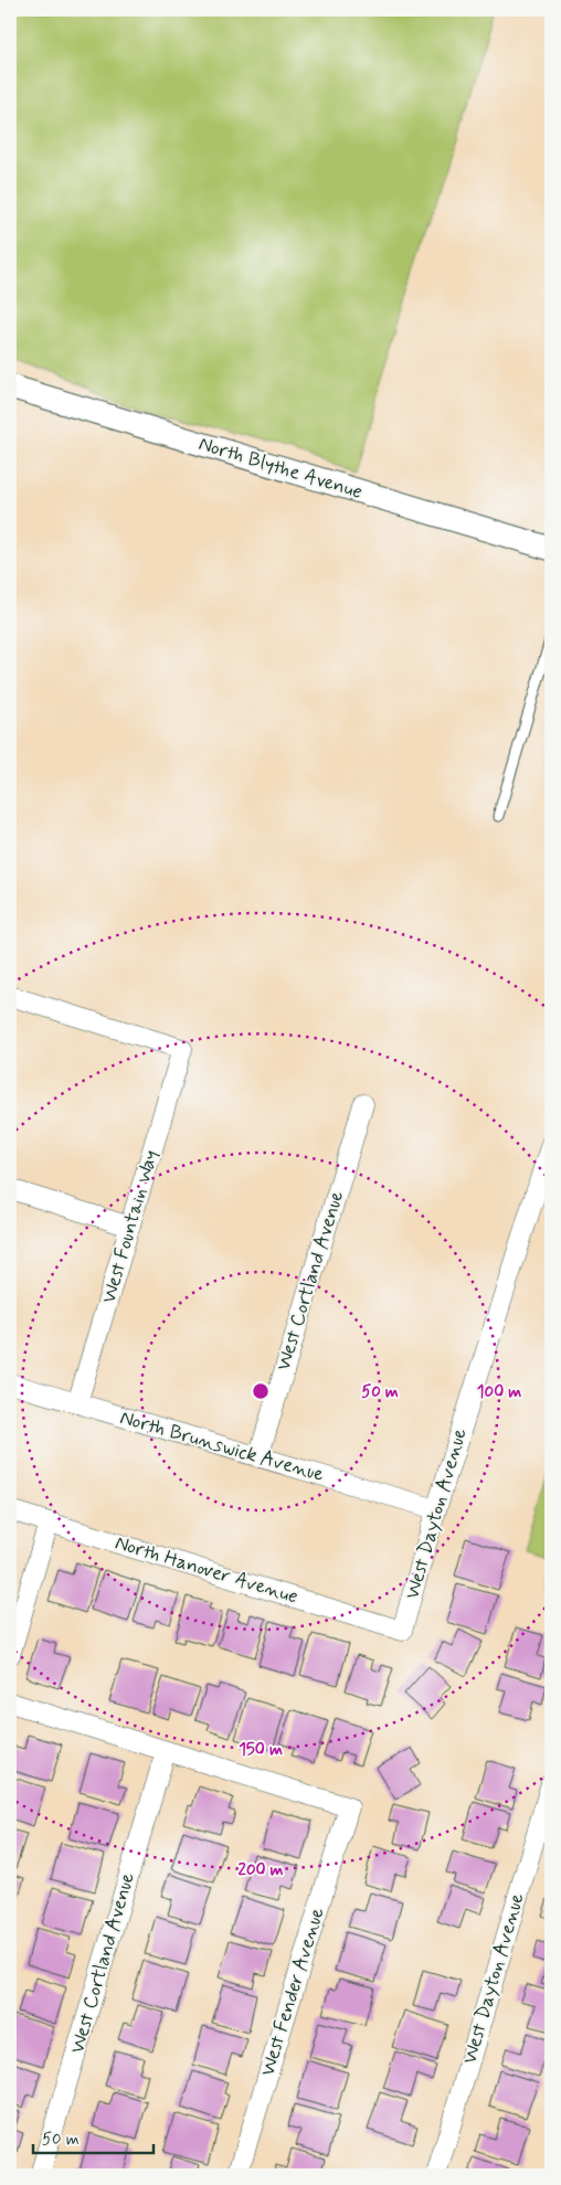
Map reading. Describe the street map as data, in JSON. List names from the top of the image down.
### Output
{
  "streets": {
    "street": [
      "North Blythe Avenue",
      "West Fountain Way",
      "West Cortland Avenue",
      "North Brunswick Avenue",
      "West Dayton Avenue",
      "North Hanover Avenue",
      "West Fender Avenue"
    ]
  },
  "crossings": [
    ["West Fountain Way", "North Brunswick Avenue"],
    ["West Cortland Avenue", "North Brunswick Avenue"],
    ["West Cortland Avenue", "West Fender Avenue"],
    ["North Brunswick Avenue", "West Dayton Avenue"],
    ["West Dayton Avenue", "North Hanover Avenue"]
  ],
  "scale_bar": "50 m",
  "rings": [
    "50 m",
    "100 m",
    "150 m",
    "200 m"
  ]
}
